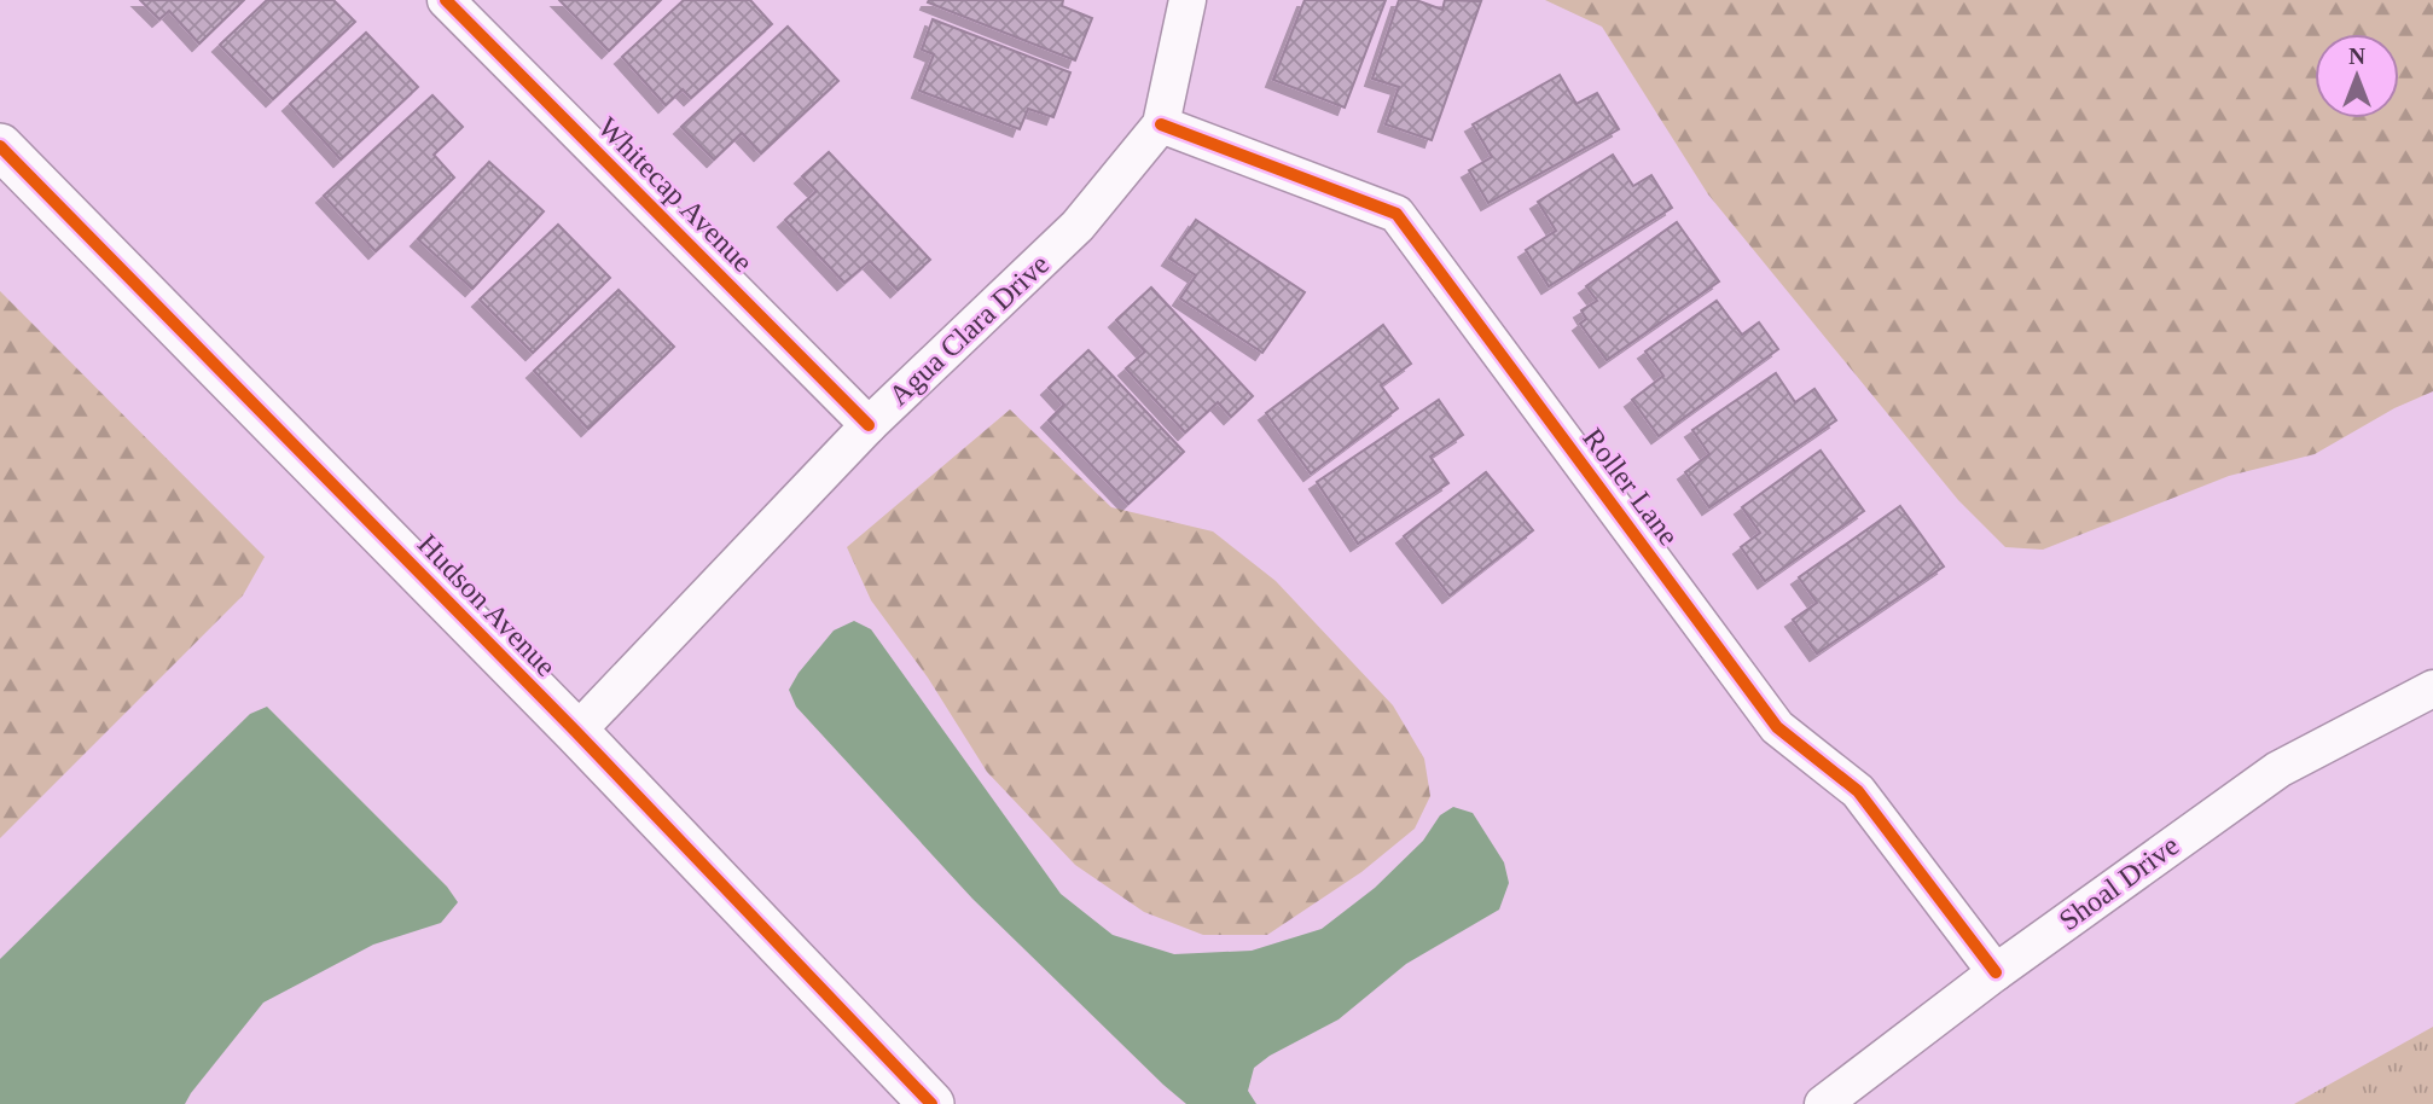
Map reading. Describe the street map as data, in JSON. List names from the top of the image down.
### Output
{
  "streets": {
    "street": [
      "Whitecap Avenue",
      "Agua Clara Drive",
      "Roller Lane",
      "Hudson Avenue",
      "Shoal Drive"
    ]
  },
  "crossings": [
    ["Whitecap Avenue", "Agua Clara Drive"],
    ["Agua Clara Drive", "Roller Lane"],
    ["Agua Clara Drive", "Hudson Avenue"],
    ["Roller Lane", "Shoal Drive"]
  ],
  "north": "top"
}
